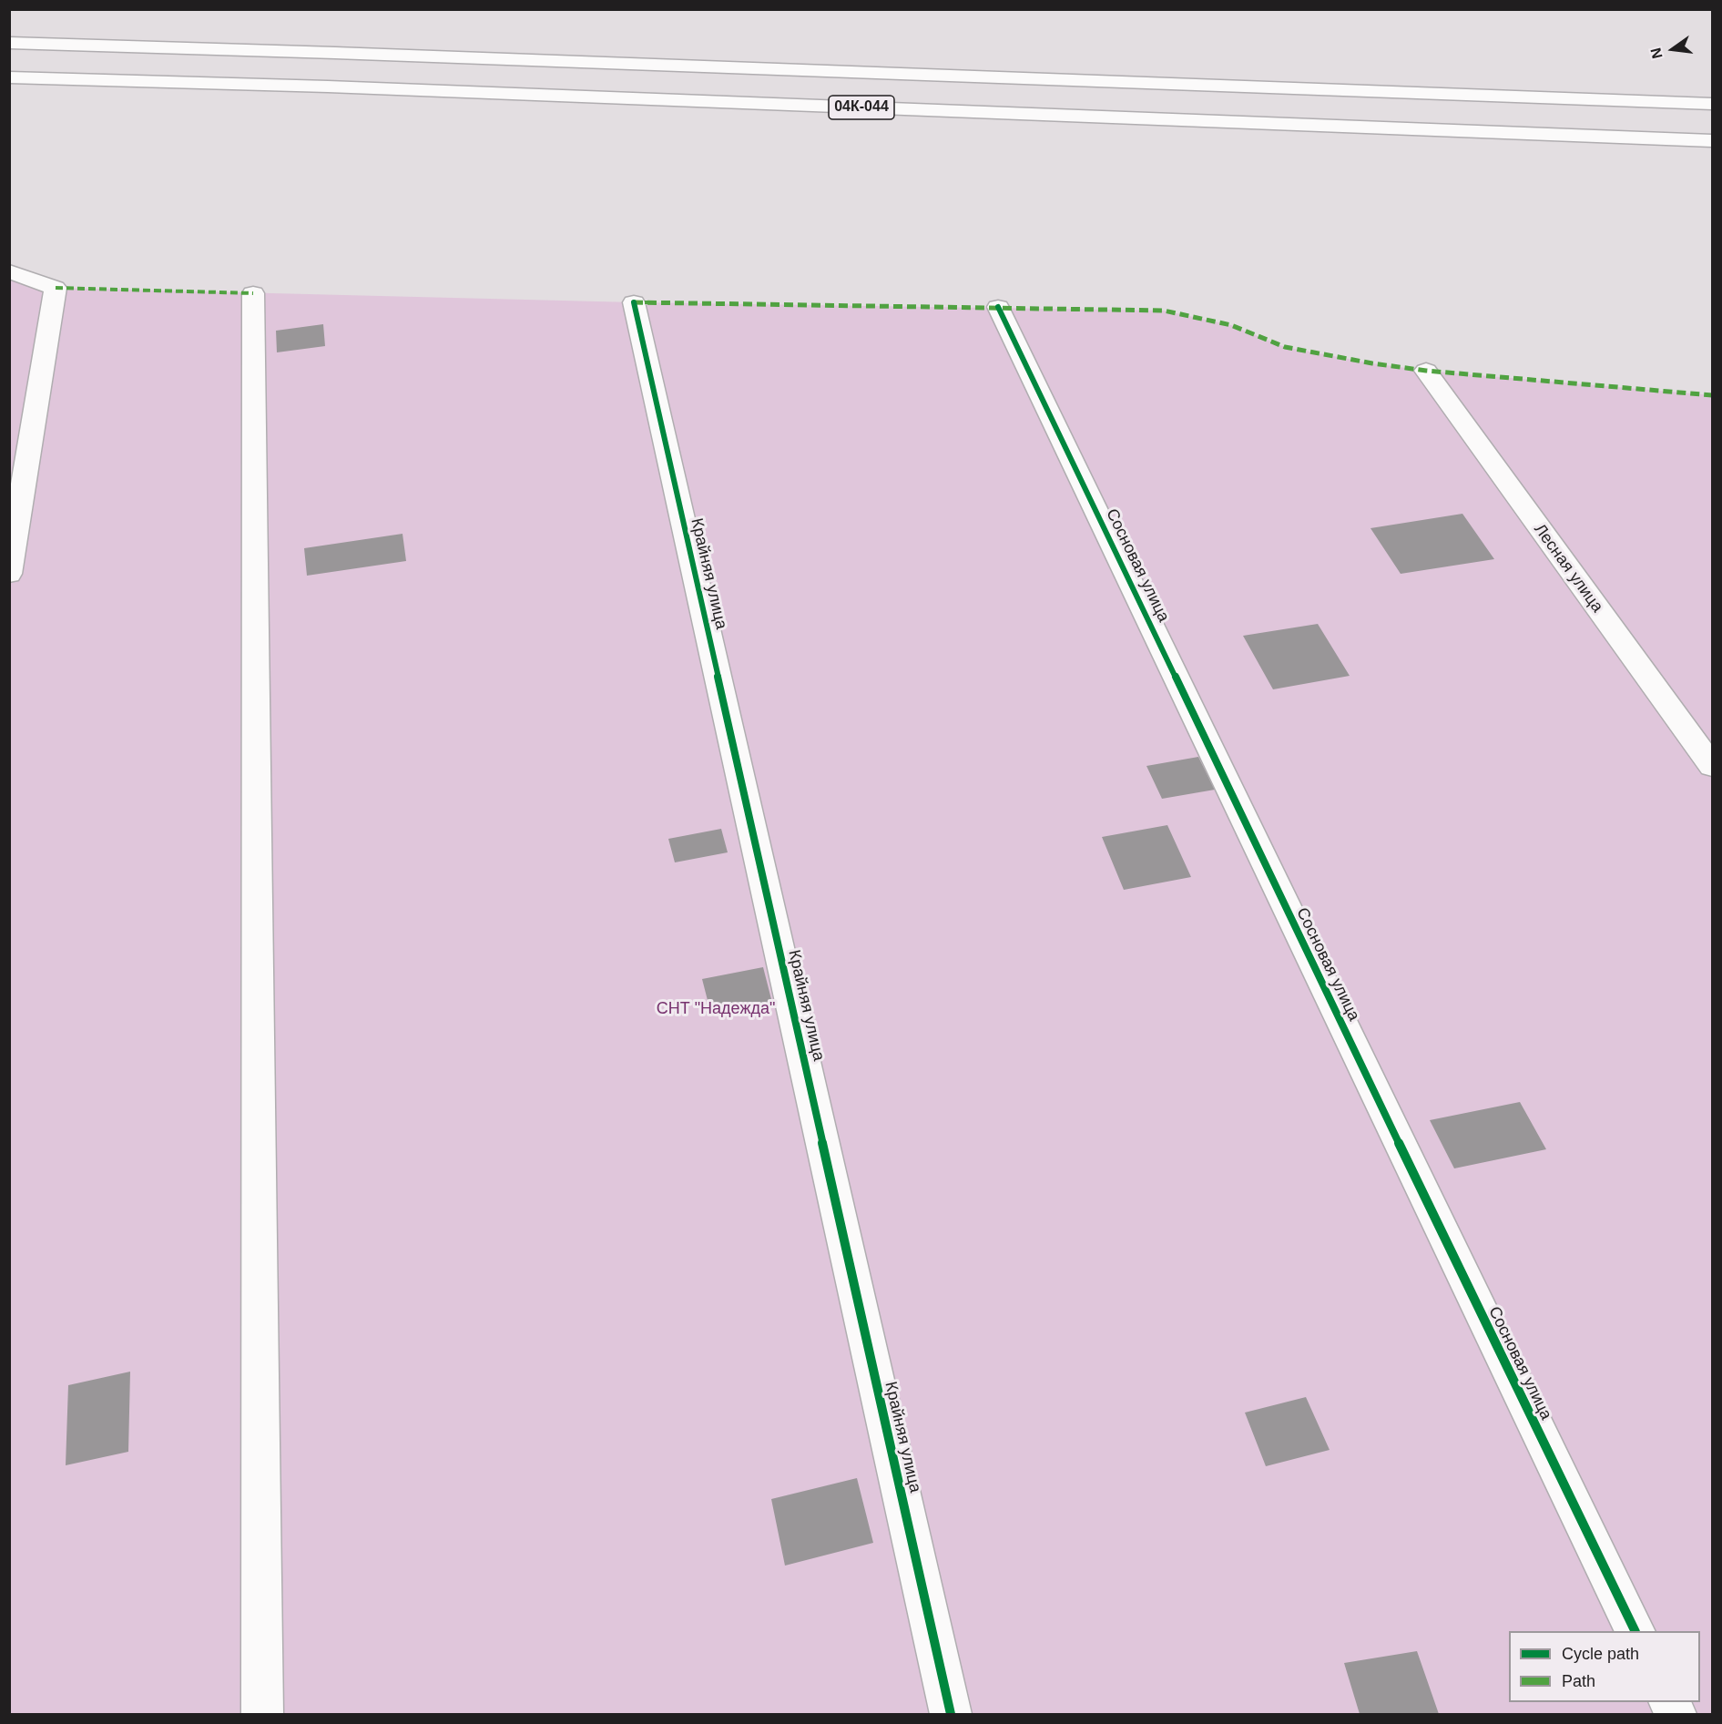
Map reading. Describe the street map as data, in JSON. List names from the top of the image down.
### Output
{
  "streets": {
    "main road": [
      "04К-044",
      "Сосновая улица",
      "Лесная улица",
      "Крайняя улица"
    ]
  },
  "parks": ["СНТ \"Надежда\""],
  "legend": ["Cycle path", "Path"],
  "north": "left"
}
